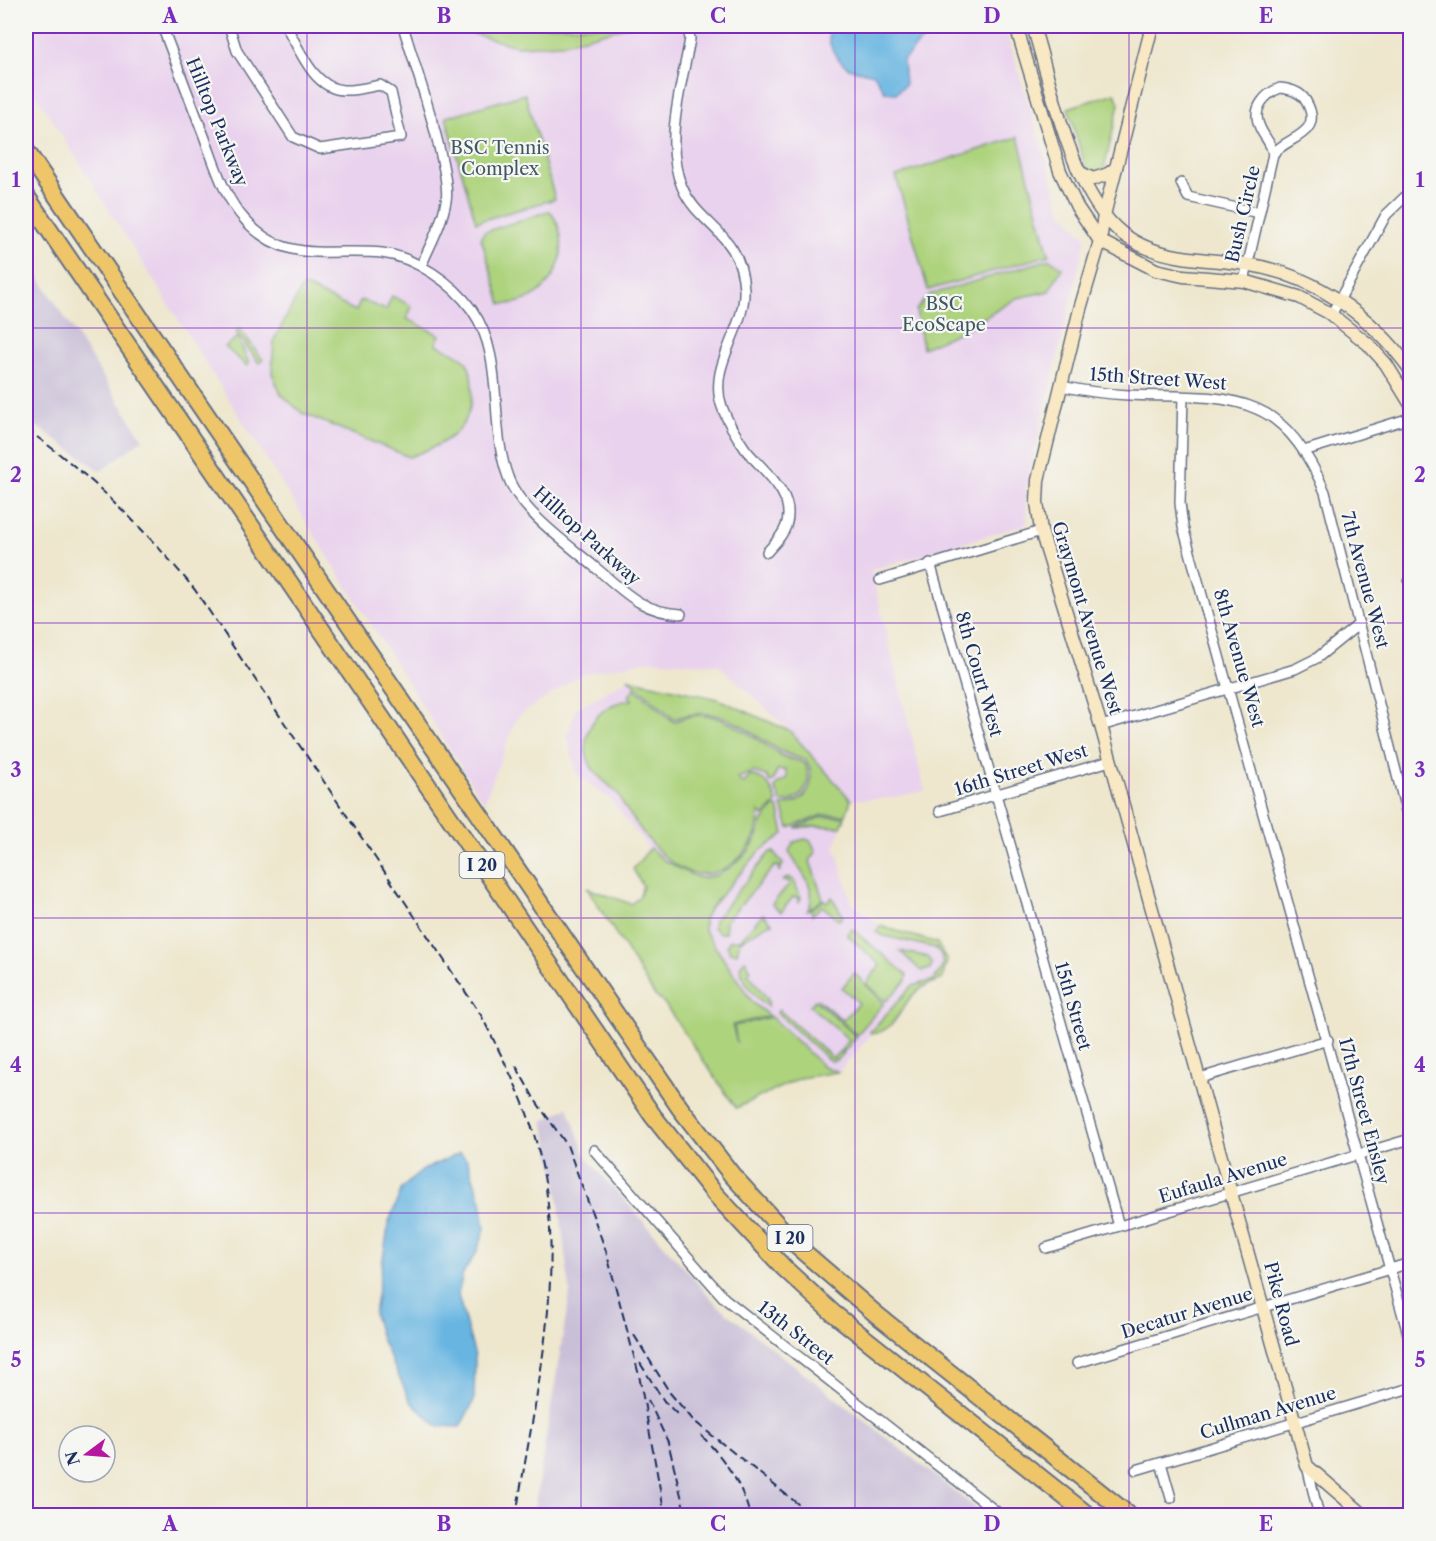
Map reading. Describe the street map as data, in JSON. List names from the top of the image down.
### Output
{
  "streets": {
    "highway": ["I 20"],
    "main road": ["Graymont Avenue West", "Pike Road"],
    "street": [
      "Hilltop Parkway",
      "Bush Circle",
      "15th Street West",
      "7th Avenue West",
      "8th Avenue West",
      "8th Court West",
      "16th Street West",
      "15th Street",
      "17th Street Ensley",
      "Eufaula Avenue",
      "Decatur Avenue",
      "13th Street",
      "Cullman Avenue"
    ]
  },
  "crossings": [
    ["15th Street West", "7th Avenue West"],
    ["15th Street West", "Graymont Avenue West"],
    ["15th Street West", "8th Avenue West"],
    ["7th Avenue West", "16th Street West"],
    ["Graymont Avenue West", "16th Street West"],
    ["Graymont Avenue West", "Pike Road"],
    ["8th Avenue West", "16th Street West"],
    ["8th Avenue West", "17th Street Ensley"],
    ["8th Court West", "16th Street West"],
    ["8th Court West", "15th Street"],
    ["16th Street West", "15th Street"],
    ["15th Street", "Eufaula Avenue"],
    ["17th Street Ensley", "Eufaula Avenue"],
    ["17th Street Ensley", "Decatur Avenue"],
    ["Eufaula Avenue", "Pike Road"],
    ["Pike Road", "Decatur Avenue"],
    ["Pike Road", "Cullman Avenue"]
  ],
  "parks": ["BSC Tennis Complex", "BSC EcoScape"],
  "north": "left",
  "grid": {
    "columns": [
      "A",
      "B",
      "C",
      "D",
      "E"
    ],
    "rows": [
      "1",
      "2",
      "3",
      "4",
      "5"
    ]
  }
}
